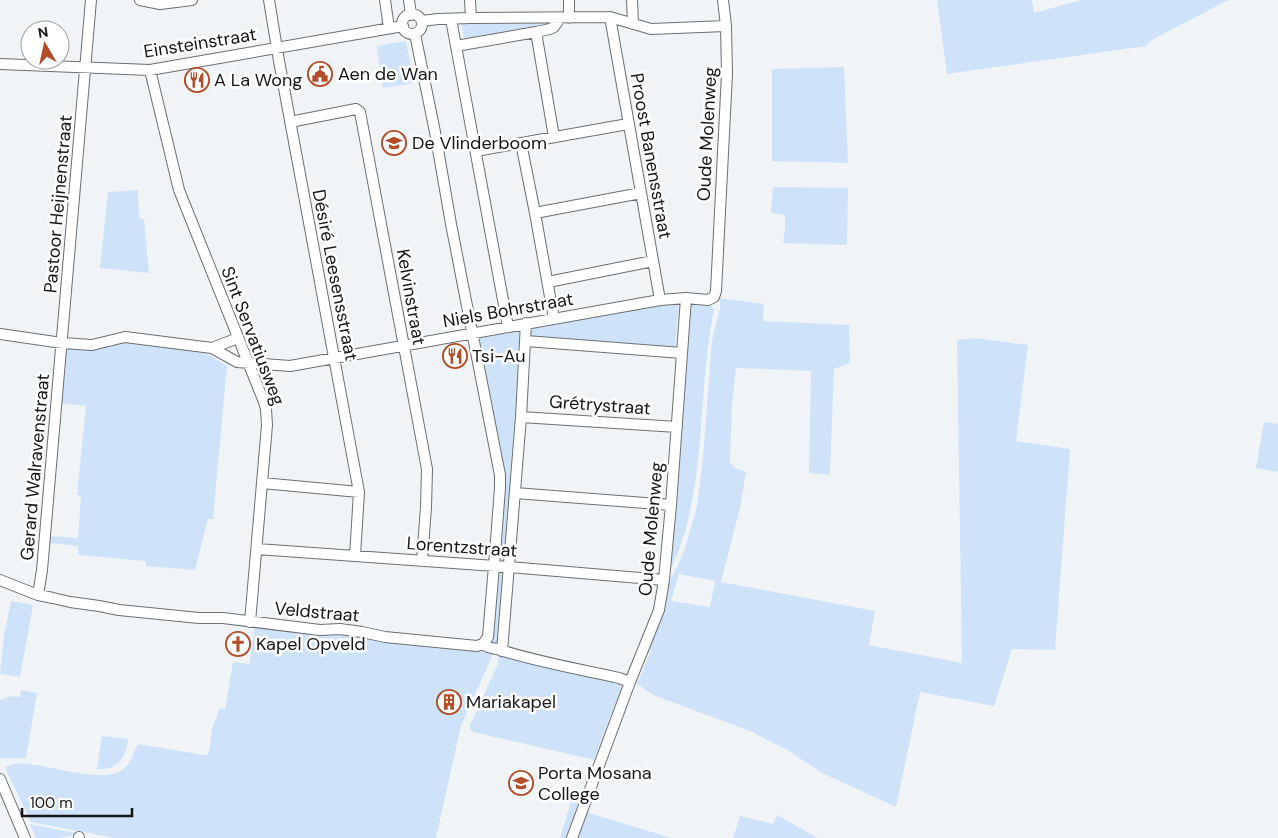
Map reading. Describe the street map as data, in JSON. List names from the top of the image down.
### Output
{
  "streets": {
    "street": [
      "Einsteinstraat",
      "Oude Molenweg",
      "Proost Banensstraat",
      "Pastoor Heijnenstraat",
      "Désiré Leesensstraat",
      "Kelvinstraat",
      "Niels Bohrstraat",
      "Sint Servatiusweg",
      "Grétrystraat",
      "Gerard Walravenstraat",
      "Lorentzstraat",
      "Veldstraat"
    ]
  },
  "crossings": [
    ["Einsteinstraat", "Pastoor Heijnenstraat"],
    ["Einsteinstraat", "Désiré Leesensstraat"],
    ["Einsteinstraat", "Sint Servatiusweg"],
    ["Oude Molenweg", "Niels Bohrstraat"],
    ["Oude Molenweg", "Grétrystraat"],
    ["Oude Molenweg", "Lorentzstraat"],
    ["Oude Molenweg", "Veldstraat"],
    ["Proost Banensstraat", "Niels Bohrstraat"],
    ["Pastoor Heijnenstraat", "Gerard Walravenstraat"],
    ["Désiré Leesensstraat", "Kelvinstraat"],
    ["Désiré Leesensstraat", "Niels Bohrstraat"],
    ["Désiré Leesensstraat", "Lorentzstraat"],
    ["Kelvinstraat", "Niels Bohrstraat"],
    ["Kelvinstraat", "Lorentzstraat"],
    ["Niels Bohrstraat", "Sint Servatiusweg"],
    ["Sint Servatiusweg", "Lorentzstraat"],
    ["Sint Servatiusweg", "Veldstraat"],
    ["Gerard Walravenstraat", "Veldstraat"]
  ],
  "places": {
    "public building": ["Aen de Wan"],
    "restaurant": ["A La Wong", "Tsi-Au"],
    "school or university": ["De Vlinderboom", "Porta Mosana College"],
    "church": ["Kapel Opveld"],
    "building": ["Mariakapel"]
  },
  "scale_bar": "100 m",
  "north": "top"
}
